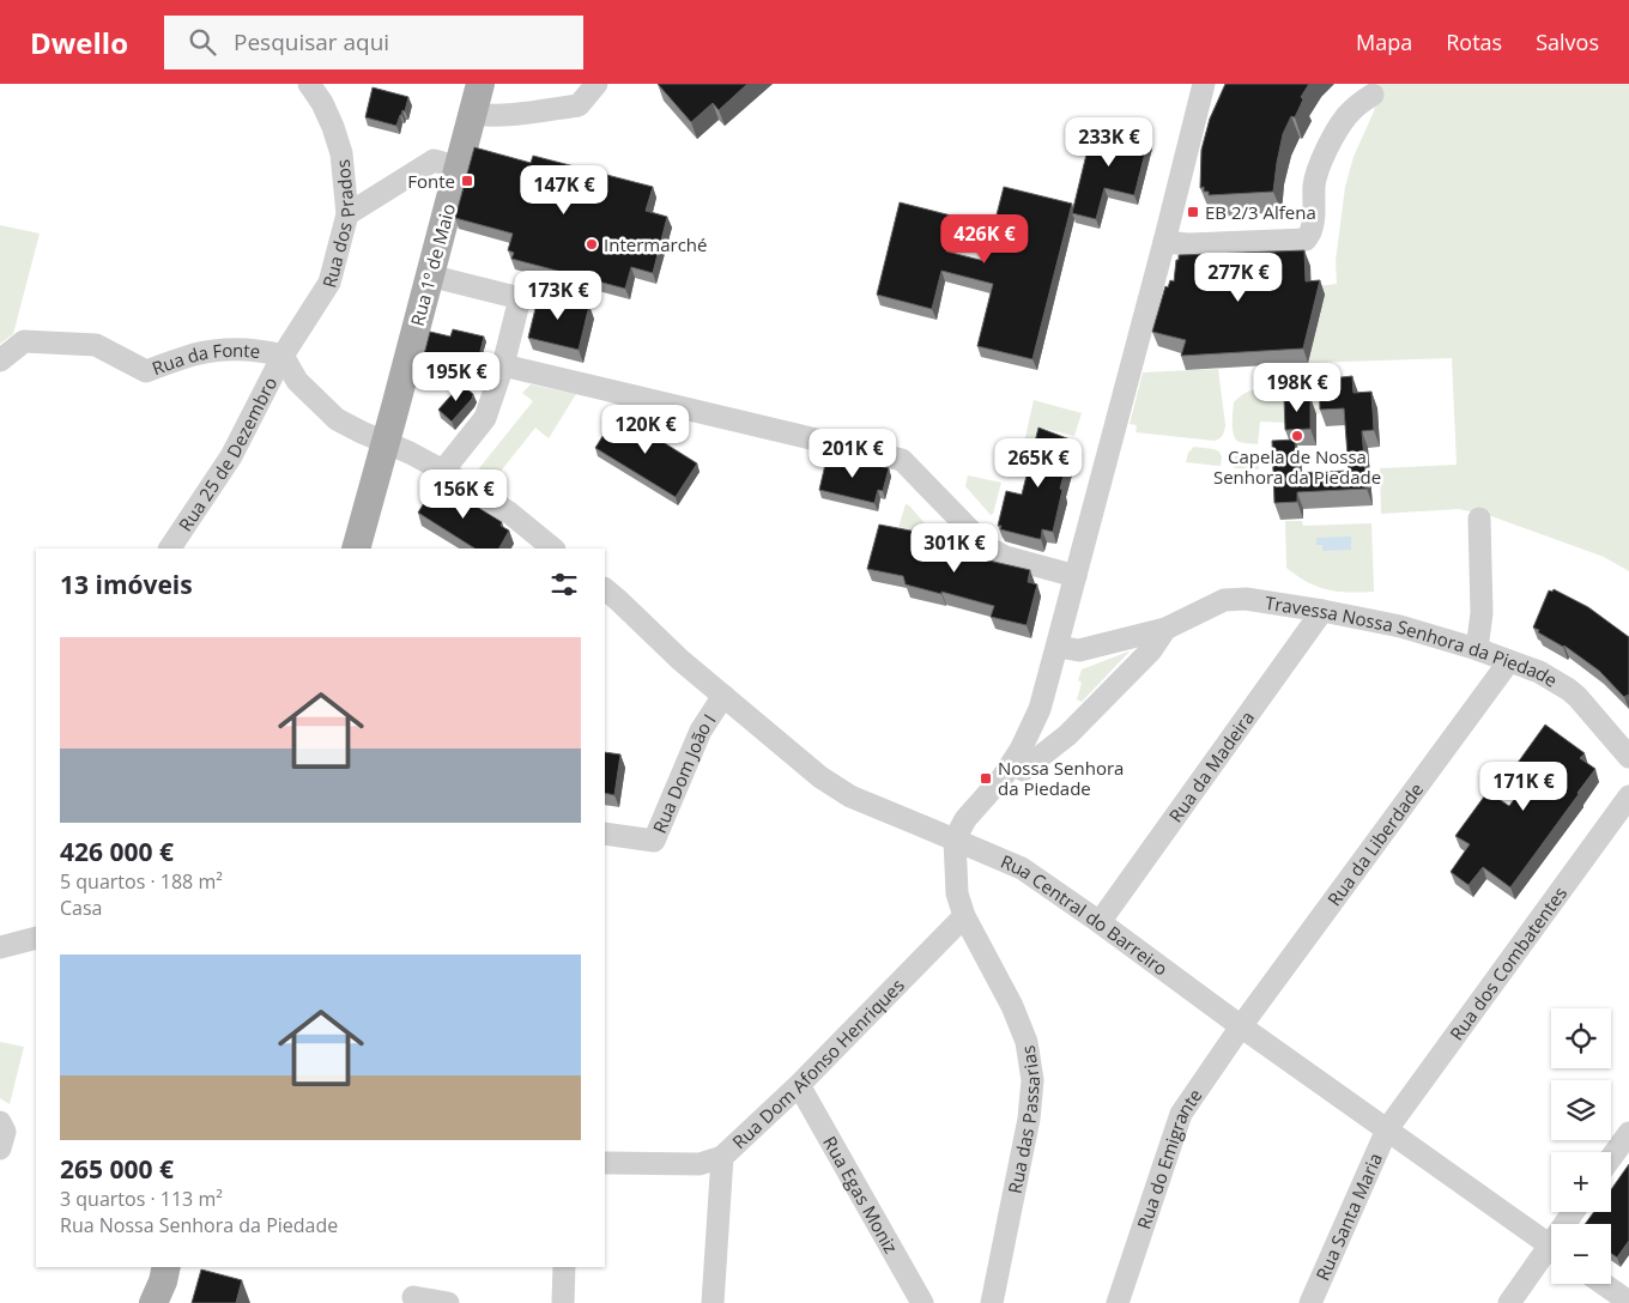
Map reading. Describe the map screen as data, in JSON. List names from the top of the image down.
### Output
{
  "streets": {
    "main road": ["Rua 1º de Maio"],
    "street": [
      "Rua dos Prados",
      "Rua da Fonte",
      "Rua 25 de Dezembro",
      "Travessa Nossa Senhora da Piedade",
      "Rua da Madeira",
      "Rua Dom João I",
      "Rua da Liberdade",
      "Rua Central do Barreiro",
      "Rua dos Combatentes",
      "Rua Dom Afonso Henriques",
      "Rua das Passarias",
      "Rua do Emigrante",
      "Rua Egas Moniz",
      "Rua Santa Maria"
    ]
  },
  "crossings": [
    ["Rua dos Prados", "Rua da Fonte"],
    ["Rua dos Prados", "Rua 25 de Dezembro"],
    ["Rua da Fonte", "Rua 25 de Dezembro"],
    ["Travessa Nossa Senhora da Piedade", "Rua da Madeira"],
    ["Travessa Nossa Senhora da Piedade", "Rua da Liberdade"],
    ["Rua da Madeira", "Rua Central do Barreiro"],
    ["Rua Dom João I", "Rua Central do Barreiro"],
    ["Rua da Liberdade", "Rua Central do Barreiro"],
    ["Rua da Liberdade", "Rua do Emigrante"],
    ["Rua Central do Barreiro", "Rua dos Combatentes"],
    ["Rua Central do Barreiro", "Rua das Passarias"],
    ["Rua Central do Barreiro", "Rua do Emigrante"],
    ["Rua Central do Barreiro", "Rua Santa Maria"],
    ["Rua dos Combatentes", "Rua Santa Maria"],
    ["Rua Dom Afonso Henriques", "Rua das Passarias"],
    ["Rua Dom Afonso Henriques", "Rua Egas Moniz"]
  ],
  "places": {
    "transit": ["Fonte", "EB 2/3 Alfena", "Nossa Senhora da Piedade"],
    "other": ["Intermarché", "Capela de Nossa Senhora da Piedade"]
  },
  "page": {
    "header": "Dwello",
    "search": "Pesquisar aqui",
    "nav": ["Mapa", "Rotas", "Salvos"],
    "price": [
      "233K €",
      "147K €",
      "426K €",
      "277K €",
      "173K €",
      "195K €",
      "198K €",
      "120K €",
      "201K €",
      "265K €",
      "156K €",
      "301K €",
      "171K €"
    ],
    "heading": "13 imóveis",
    "list": [
      {
        "name": "426 000 €",
        "note": "5 quartos · 188 m² · Casa"
      },
      {
        "name": "265 000 €",
        "note": "3 quartos · 113 m² · Rua Nossa Senhora da Piedade"
      }
    ],
    "map_buttons": ["+", "−"]
  }
}
